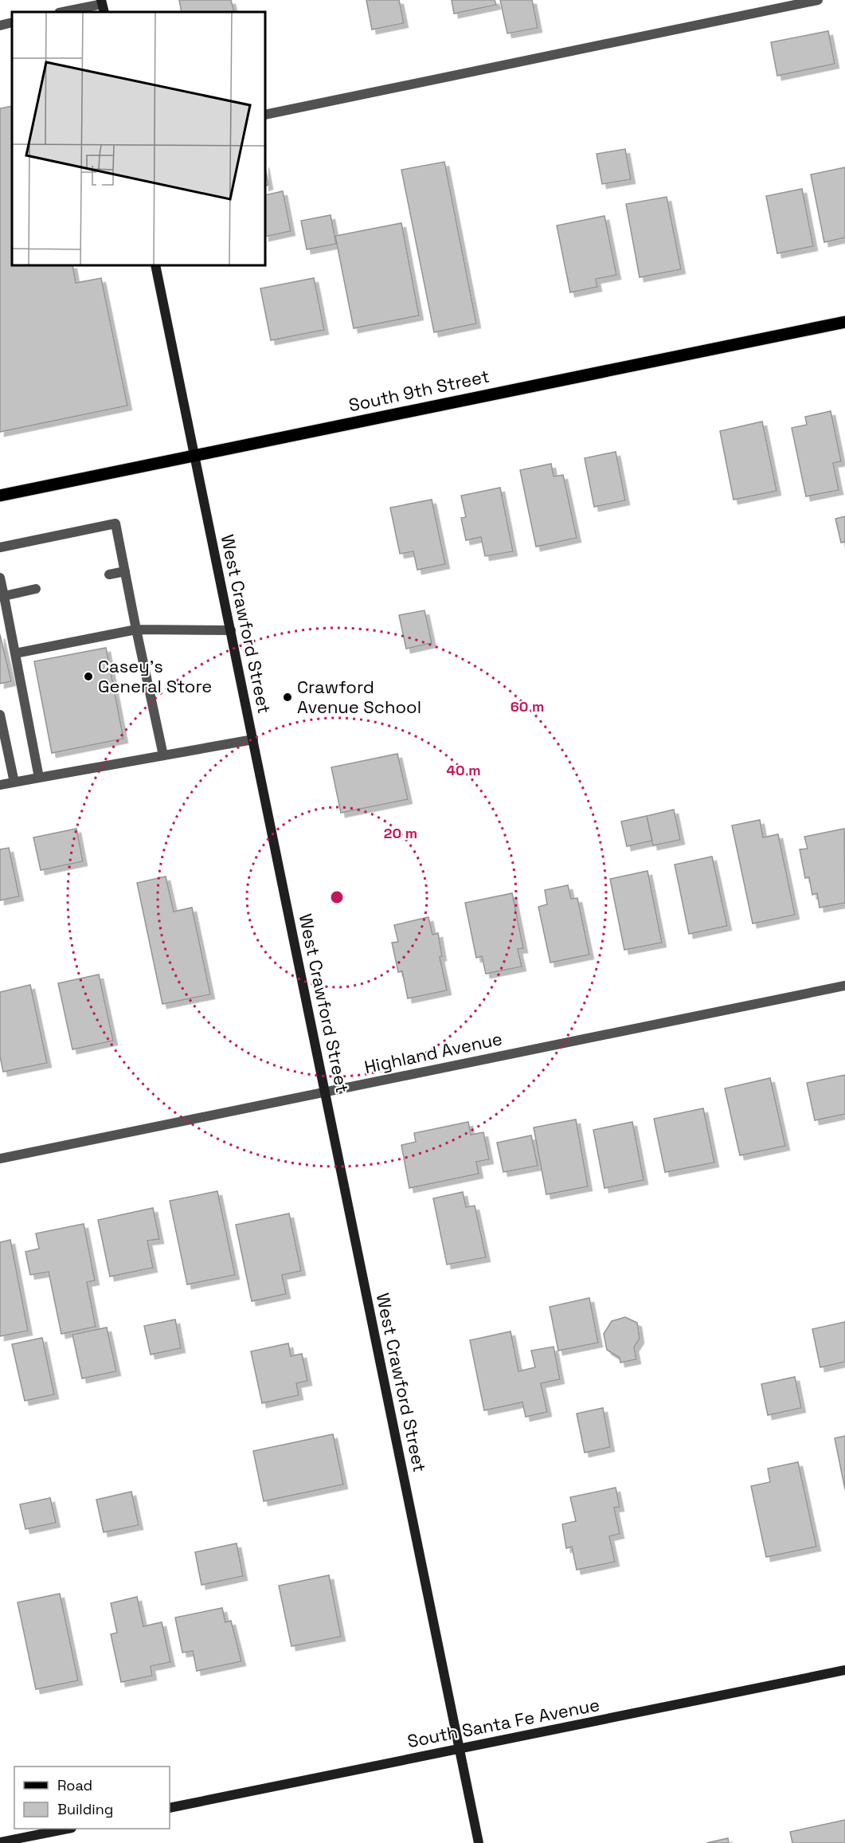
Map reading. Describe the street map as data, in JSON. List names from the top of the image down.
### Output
{
  "streets": {
    "main road": ["South 9th Street", "West Crawford Street", "South Santa Fe Avenue"],
    "street": ["Highland Avenue"]
  },
  "crossings": [
    ["South 9th Street", "West Crawford Street"],
    ["West Crawford Street", "Highland Avenue"],
    ["West Crawford Street", "South Santa Fe Avenue"]
  ],
  "places": ["Casey's General Store", "Crawford Avenue School"],
  "legend": ["Road", "Building"],
  "rings": ["60 m", "40 m", "20 m"]
}
